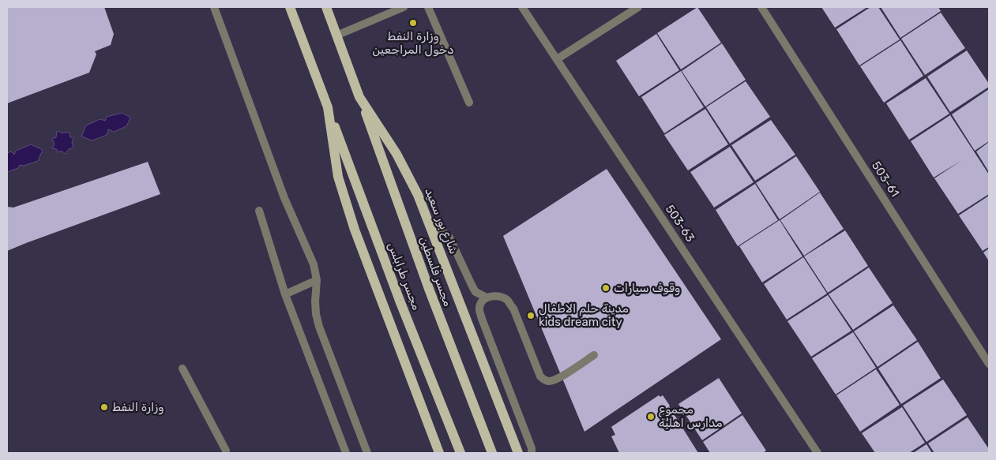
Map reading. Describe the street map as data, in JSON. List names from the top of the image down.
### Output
{
  "streets": {
    "main road": ["شارع بور سعيد", "مجسر فلسطين", "مجسر طرابلس"],
    "street": ["503-61", "503-63"]
  },
  "crossings": [
    ["شارع بور سعيد", "مجسر فلسطين"]
  ],
  "places": [
    "وزارة النفط دخول المراجعين",
    "وقوف سيارات",
    "مدينة حلم الاطفال kids dream city",
    "وزارة النفط",
    "مجموع مدارس اهلية"
  ]
}
